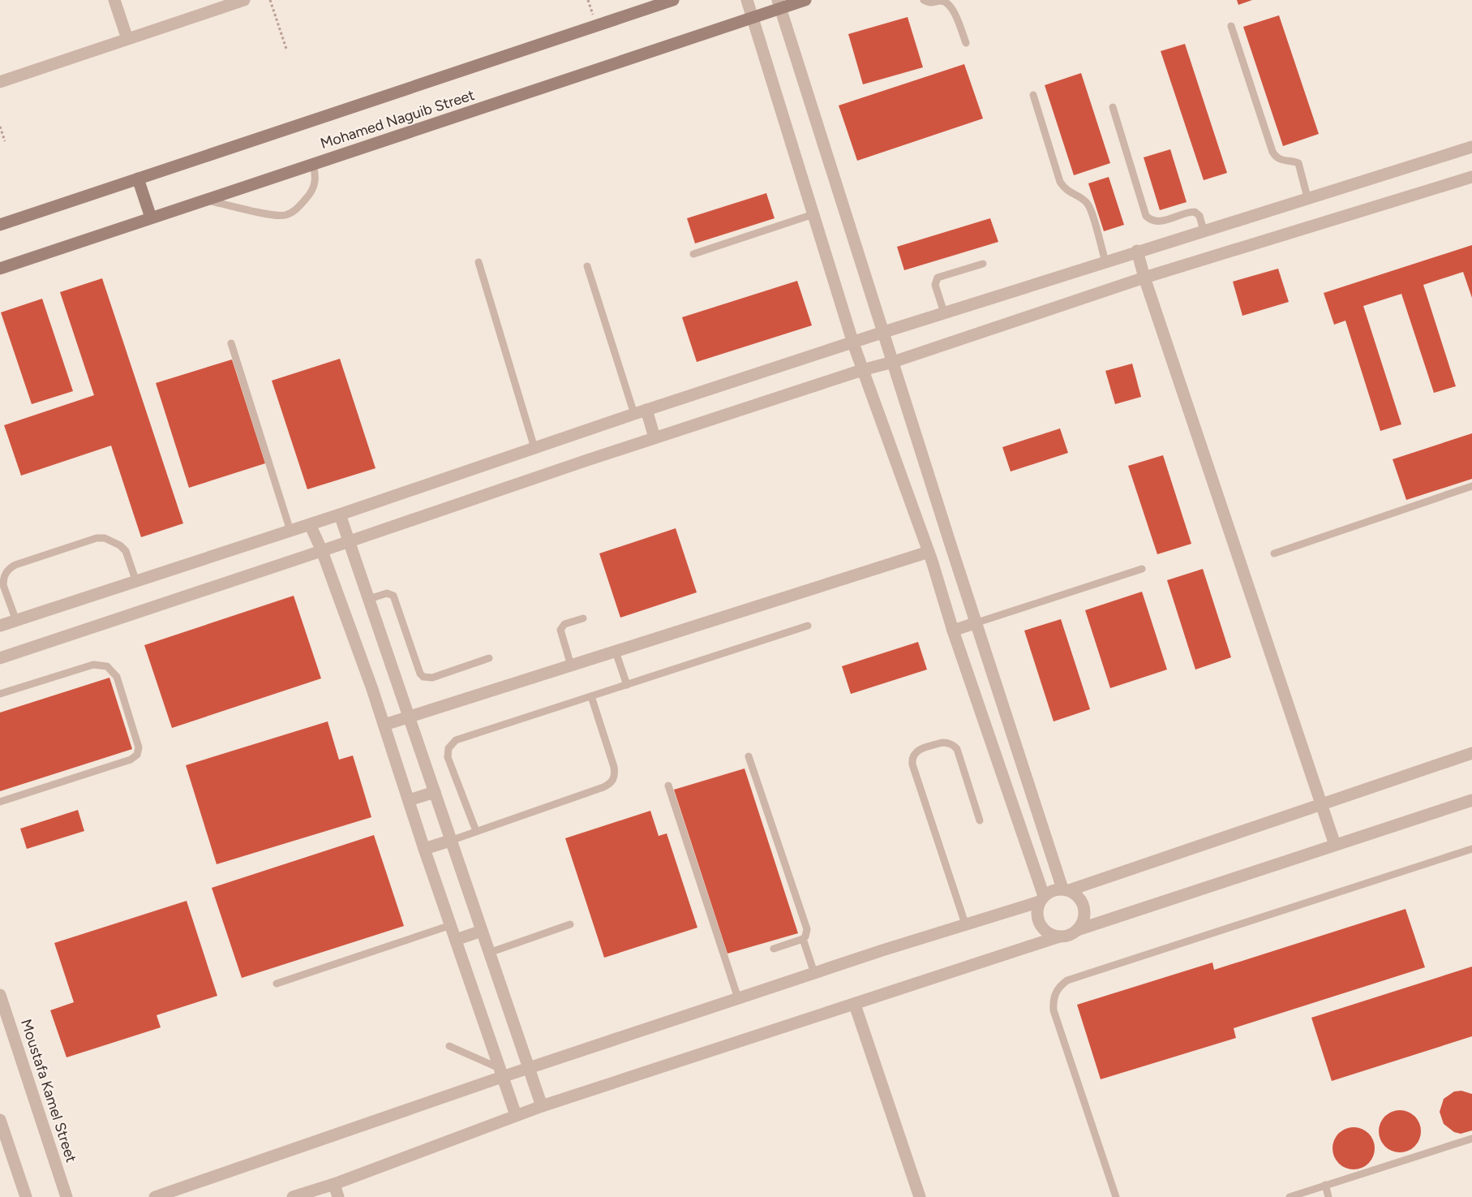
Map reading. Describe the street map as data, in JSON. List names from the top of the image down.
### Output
{
  "streets": {
    "street": ["Mohamed Naguib Street", "Moustafa Kamel Street"]
  }
}
